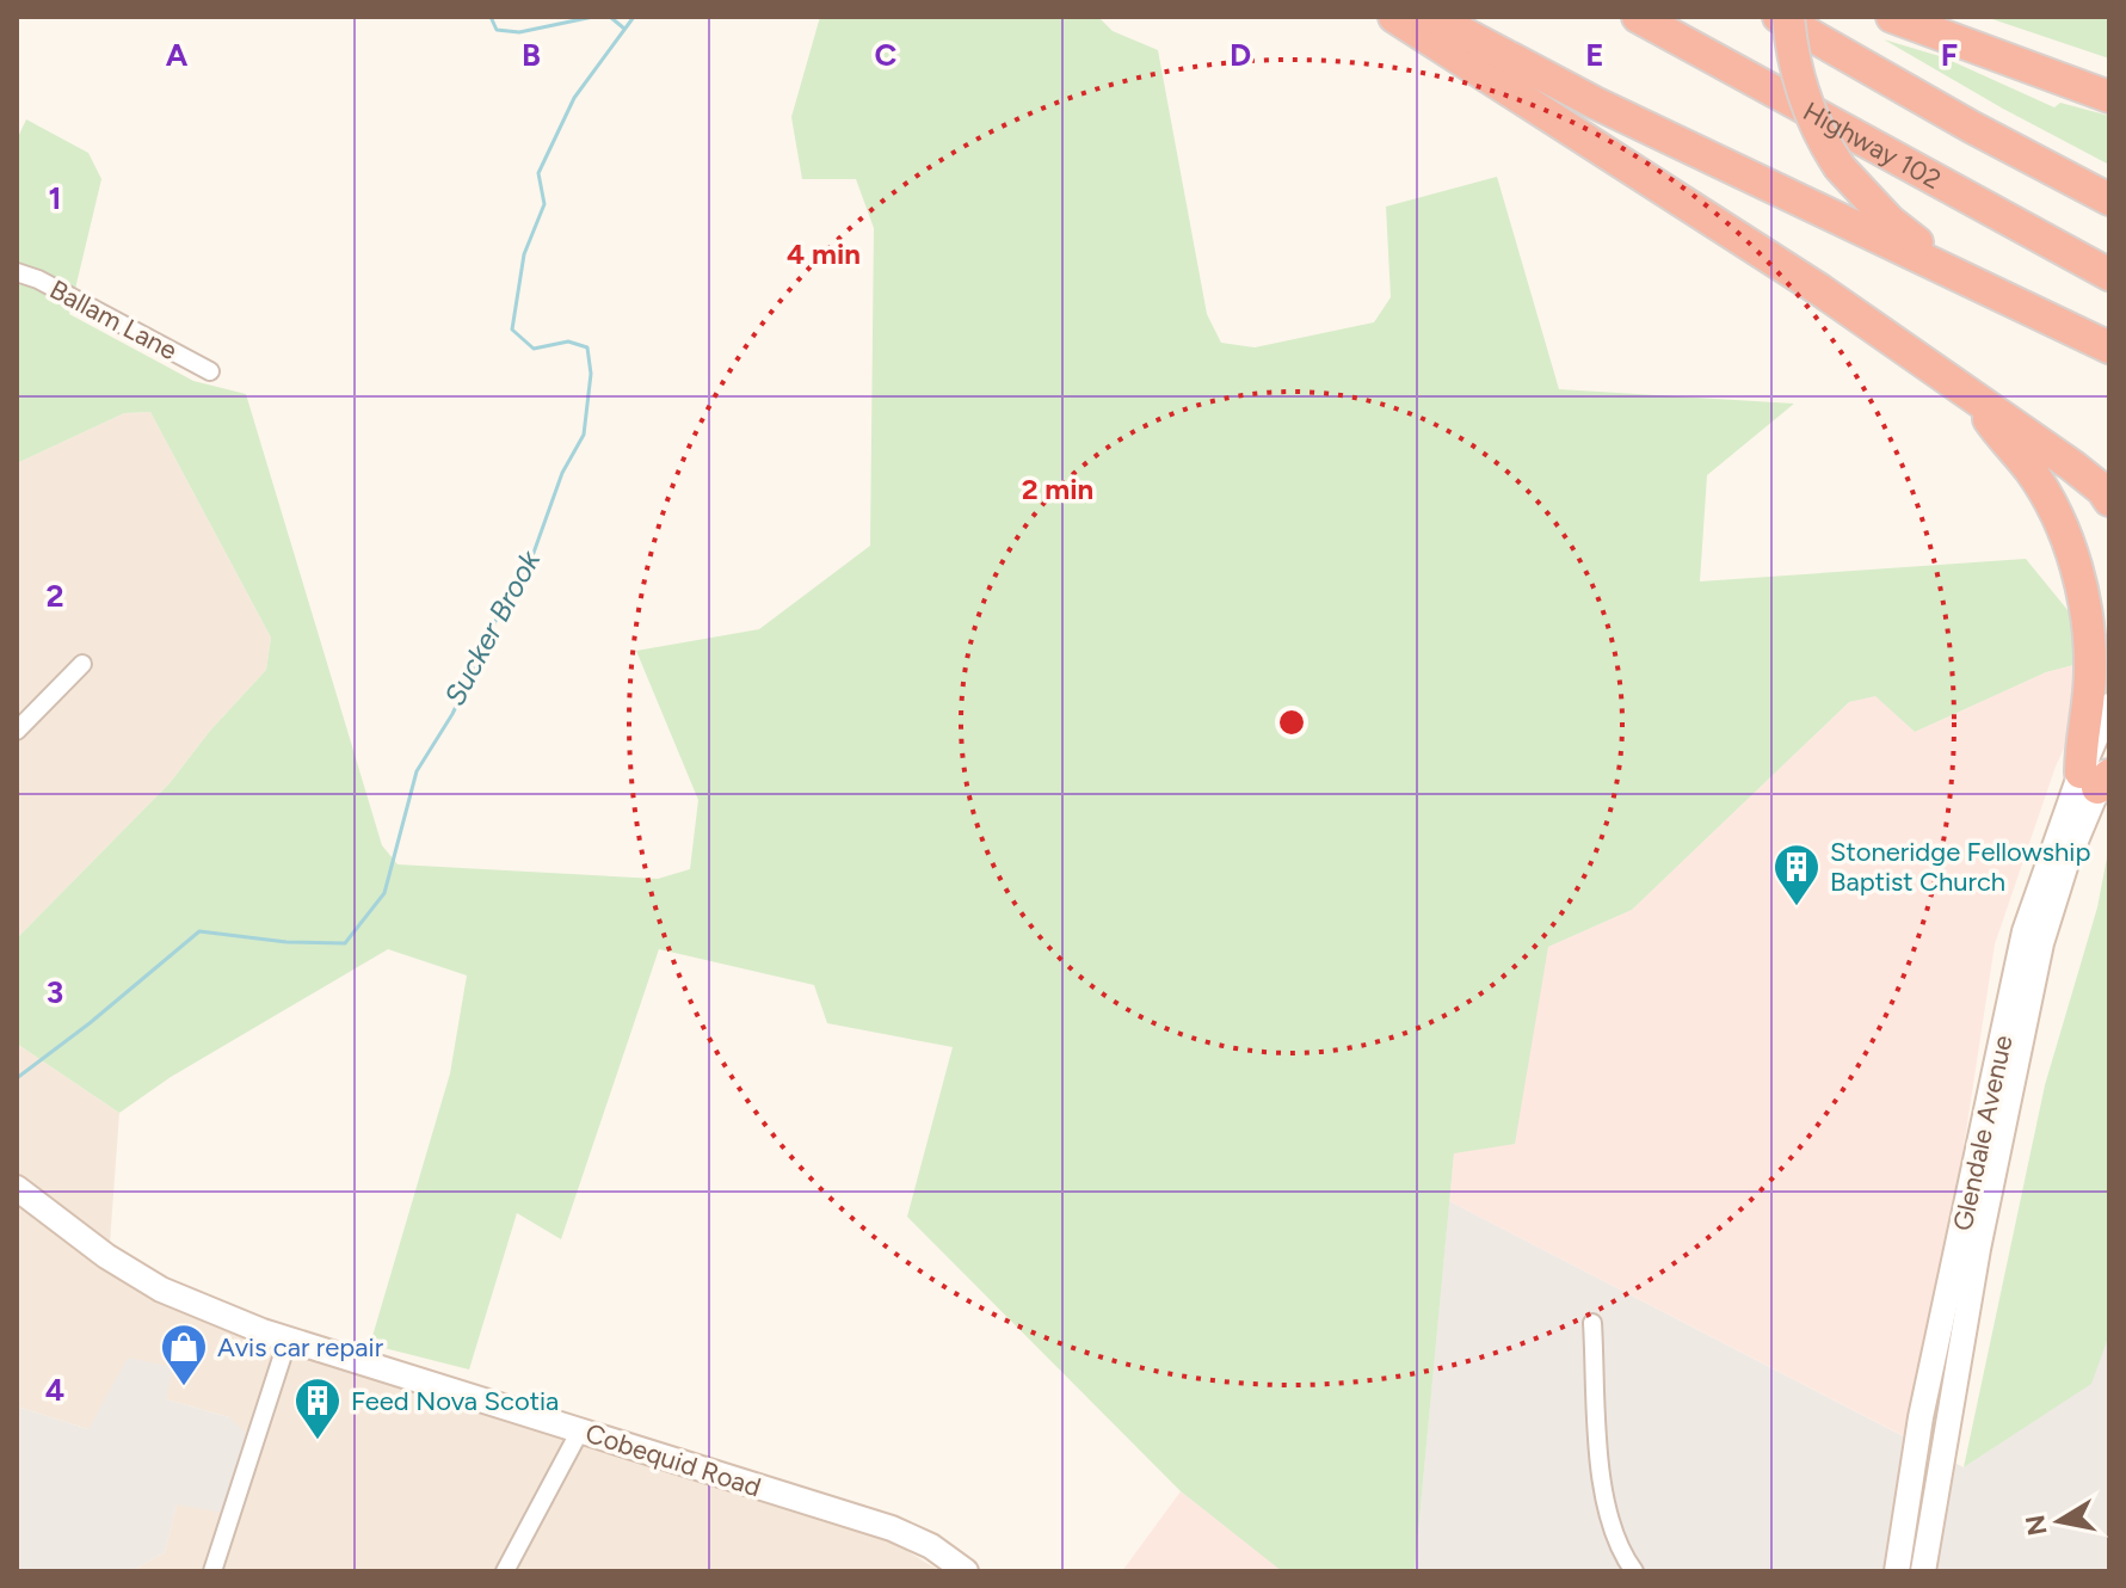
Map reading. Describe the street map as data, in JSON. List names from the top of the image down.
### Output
{
  "streets": {
    "highway": ["Highway 102"],
    "main road": ["Glendale Avenue", "Cobequid Road"],
    "street": ["Ballam Lane"]
  },
  "water": ["Sucker Brook"],
  "places": {
    "building": ["Stoneridge Fellowship Baptist Church", "Feed Nova Scotia"],
    "shop": ["Avis car repair"]
  },
  "north": "left",
  "grid": {
    "columns": [
      "A",
      "B",
      "C",
      "D",
      "E",
      "F"
    ],
    "rows": [
      "1",
      "2",
      "3",
      "4"
    ]
  },
  "rings": ["4 min", "2 min"]
}
